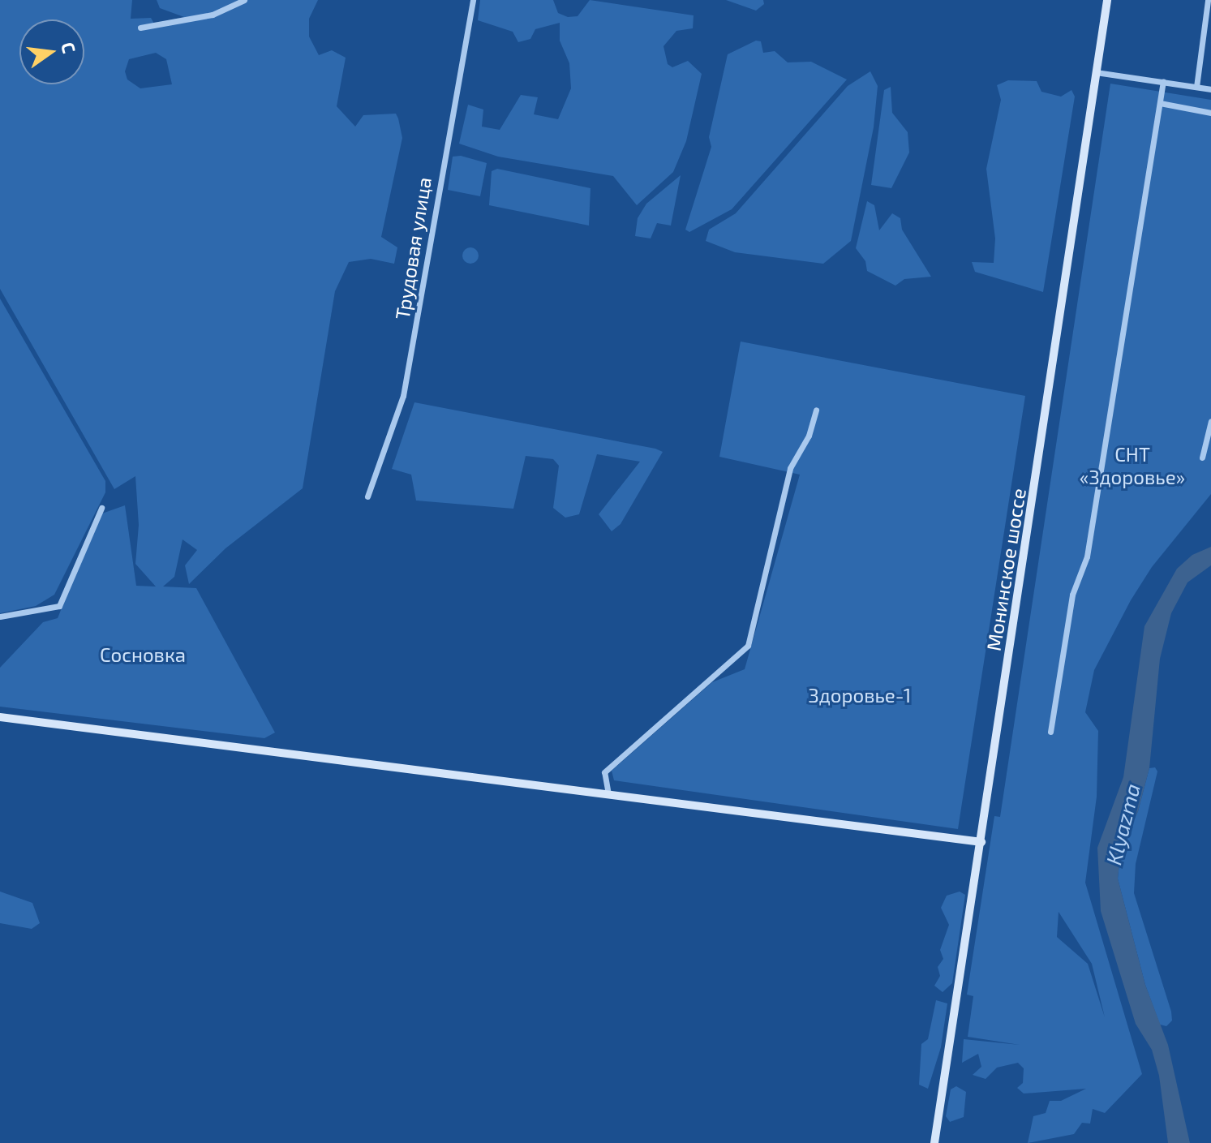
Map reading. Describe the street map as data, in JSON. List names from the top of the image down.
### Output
{
  "streets": {
    "main road": ["Монинское шоссе"],
    "street": ["Трудовая улица"]
  },
  "water": ["Klyazma"],
  "parks": ["СНТ «Здоровье»", "Сосновка", "Здоровье-1"],
  "north": "right"
}
